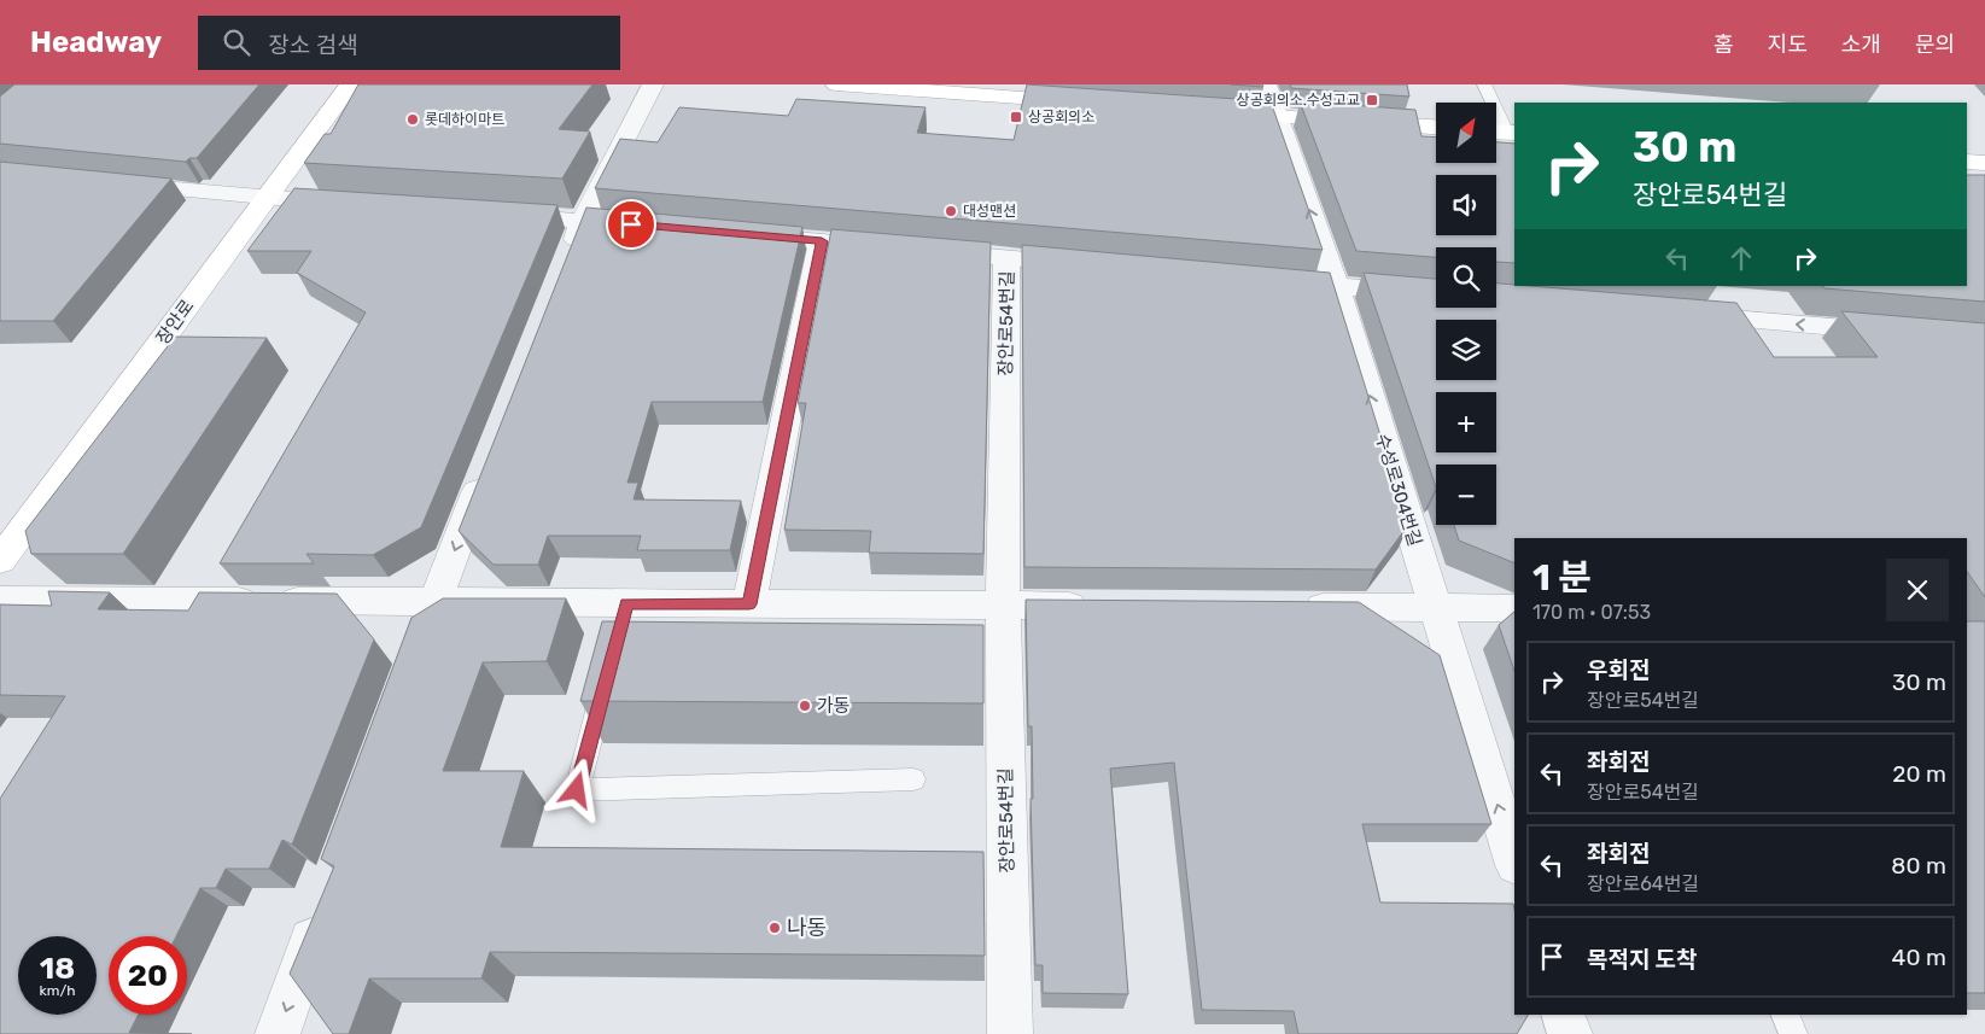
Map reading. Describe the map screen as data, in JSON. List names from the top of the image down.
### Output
{
  "streets": {
    "main road": ["장안로"],
    "street": ["장안로54번길", "수성로304번길"]
  },
  "one_way": ["수성로304번길"],
  "places": {
    "transit": ["상공회의소.수성고교", "상공회의소"],
    "other": [
      "롯데하이마트",
      "대성맨션",
      "가동",
      "나동"
    ]
  },
  "north": "top right",
  "page": {
    "header": "Headway",
    "search": "장소 검색",
    "nav": [
      "홈",
      "지도",
      "소개",
      "문의"
    ],
    "map_buttons": ["+", "−"],
    "turn": ["30 m", "장안로54번길"],
    "heading": ["1 분", "170 m · 07:53"],
    "list": [
      {
        "name": "우회전",
        "note": "장안로54번길",
        "value": "30 m"
      },
      {
        "name": "좌회전",
        "note": "장안로54번길",
        "value": "20 m"
      },
      {
        "name": "좌회전",
        "note": "장안로64번길",
        "value": "80 m"
      },
      {
        "name": "목적지 도착",
        "value": "40 m"
      }
    ],
    "speed": "18 km/h",
    "limit": "20"
  }
}
